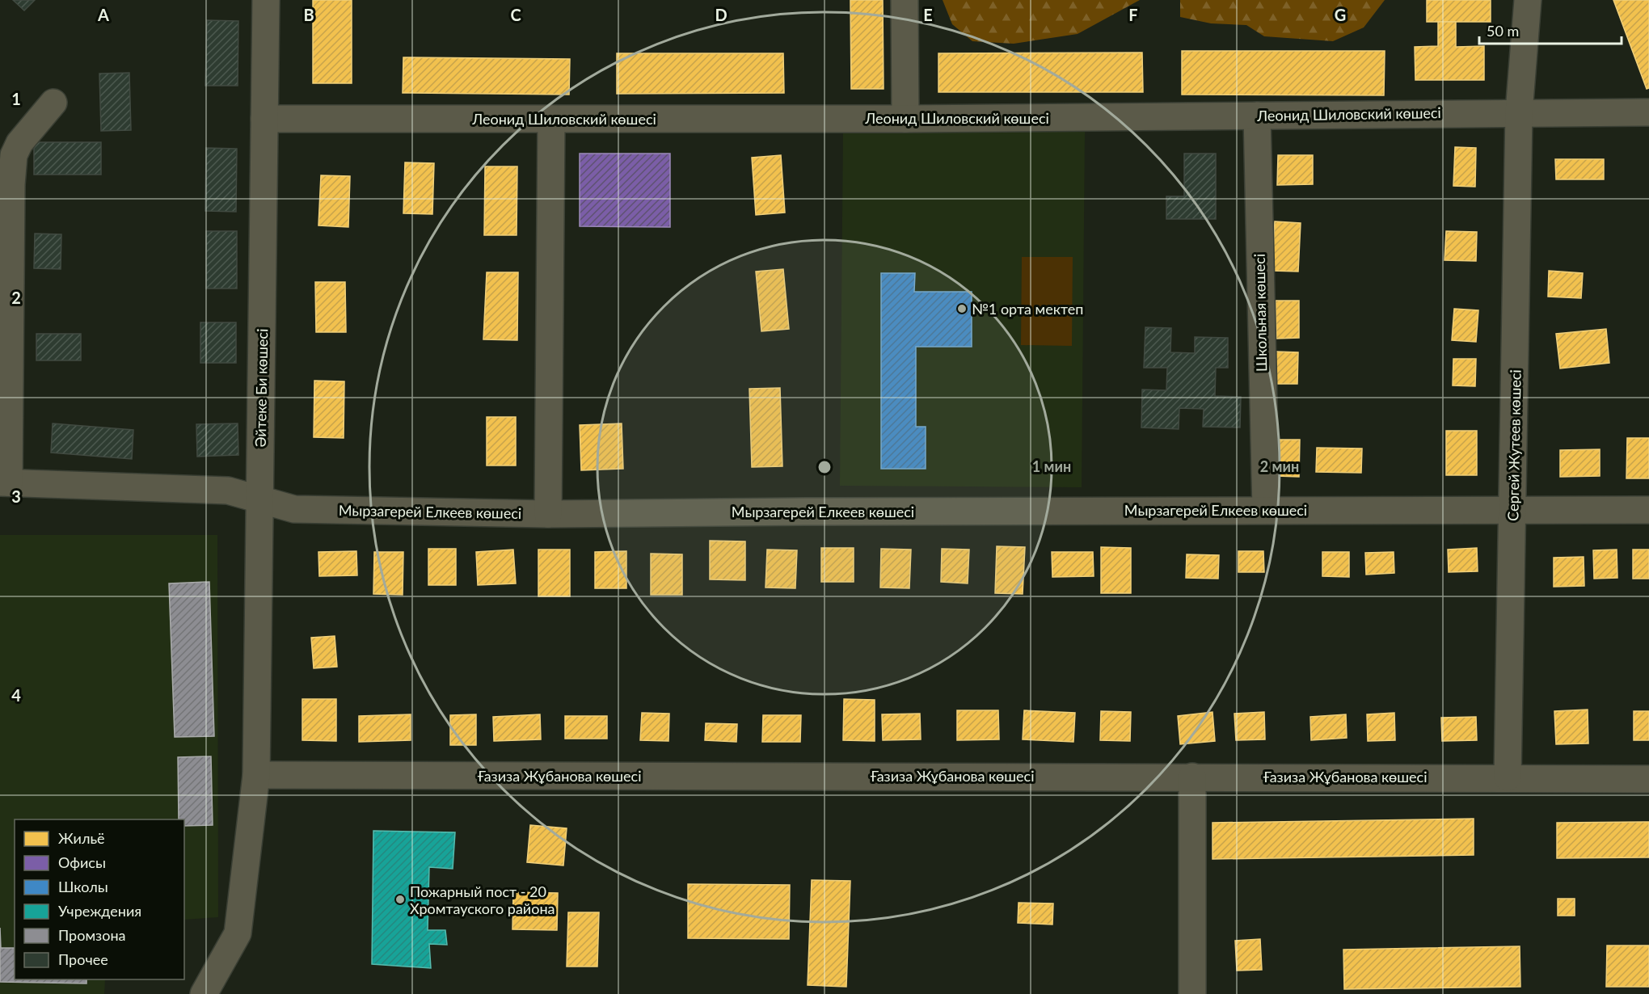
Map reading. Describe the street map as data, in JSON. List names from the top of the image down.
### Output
{
  "streets": {
    "street": [
      "Леонид Шиловский көшесі",
      "Школьная көшесі",
      "Әйтеке Би көшесі",
      "Сергей Жутеев көшесі",
      "Мырзагерей Елкеев көшесі",
      "Ғазиза Жұбанова көшесі"
    ]
  },
  "crossings": [
    ["Леонид Шиловский көшесі", "Школьная көшесі"],
    ["Леонид Шиловский көшесі", "Әйтеке Би көшесі"],
    ["Леонид Шиловский көшесі", "Сергей Жутеев көшесі"],
    ["Школьная көшесі", "Мырзагерей Елкеев көшесі"],
    ["Әйтеке Би көшесі", "Мырзагерей Елкеев көшесі"],
    ["Әйтеке Би көшесі", "Ғазиза Жұбанова көшесі"],
    ["Сергей Жутеев көшесі", "Мырзагерей Елкеев көшесі"],
    ["Сергей Жутеев көшесі", "Ғазиза Жұбанова көшесі"]
  ],
  "places": ["№1 орта мектеп", "Пожарный пост - 20 Хромтауского района"],
  "legend": [
    "Жильё",
    "Офисы",
    "Школы",
    "Учреждения",
    "Промзона",
    "Прочее"
  ],
  "scale_bar": "50 m",
  "grid": {
    "columns": [
      "A",
      "B",
      "C",
      "D",
      "E",
      "F",
      "G"
    ],
    "rows": [
      "1",
      "2",
      "3",
      "4"
    ]
  },
  "rings": ["1 мин", "2 мин"]
}
